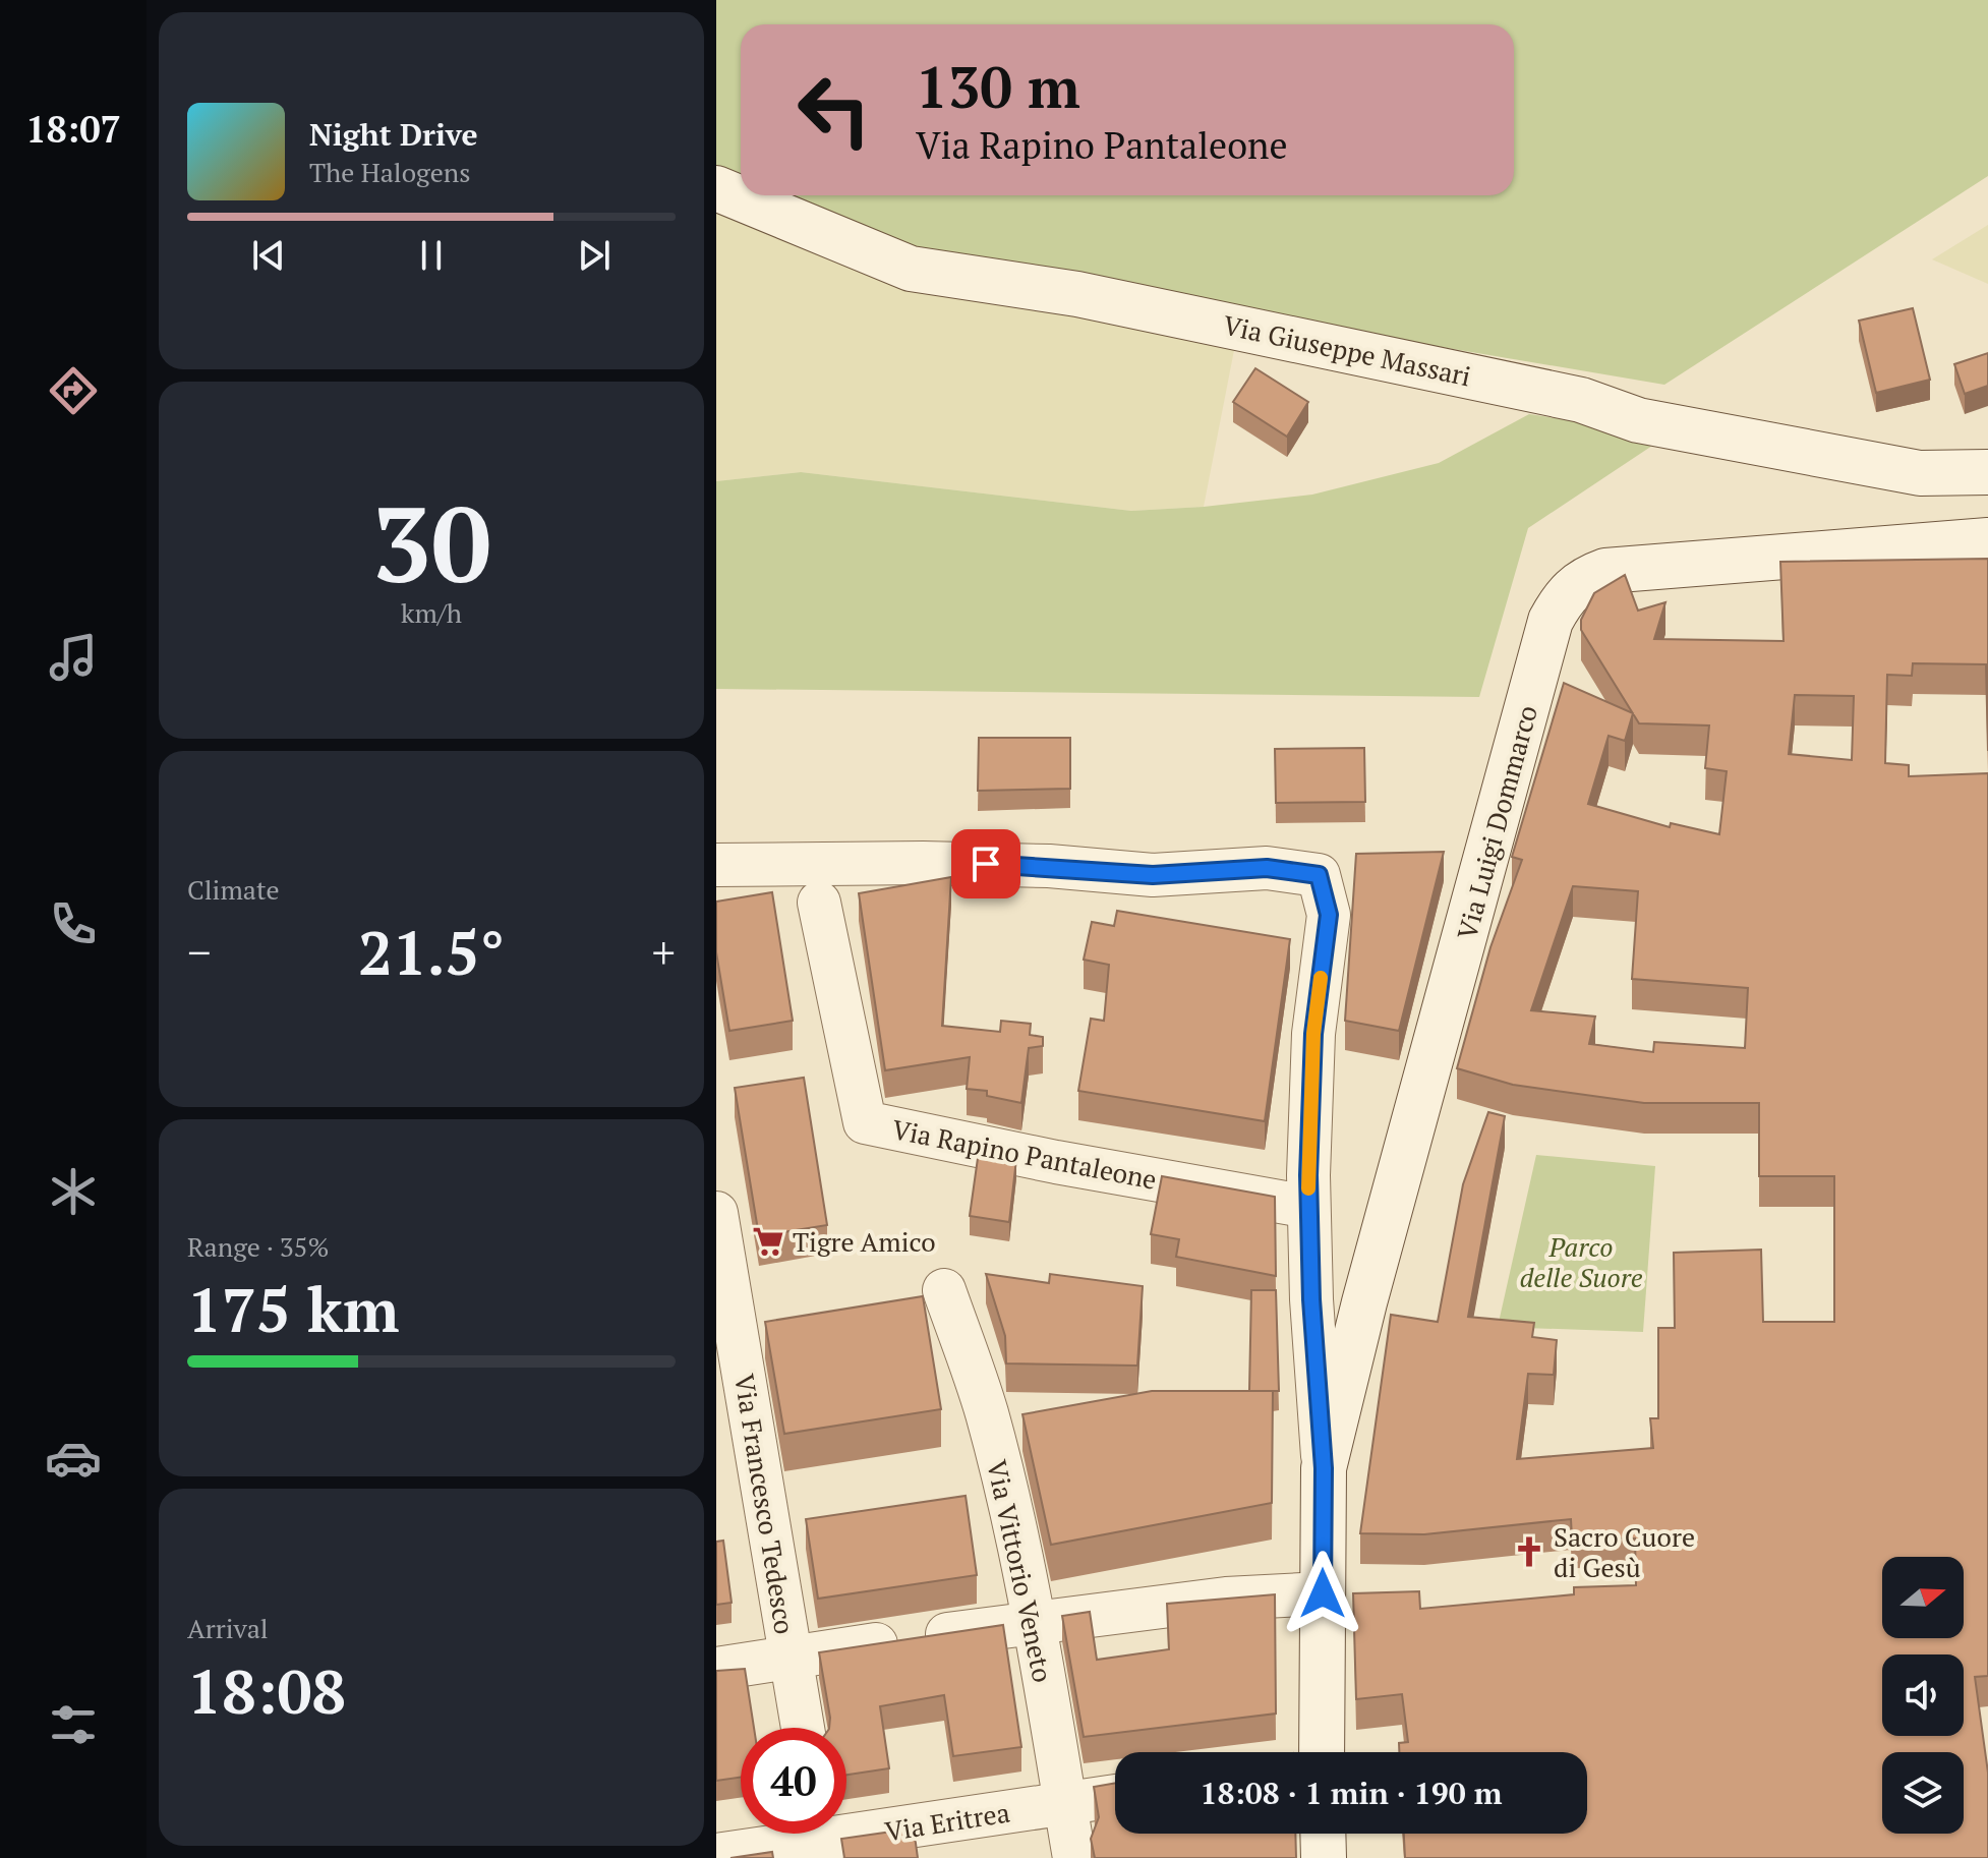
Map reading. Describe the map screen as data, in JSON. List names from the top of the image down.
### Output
{
  "streets": {
    "street": [
      "Via Giuseppe Massari",
      "Via Luigi Dommarco",
      "Via Rapino Pantaleone",
      "Via Francesco Tedesco",
      "Via Vittorio Veneto",
      "Via Eritrea"
    ]
  },
  "crossings": [
    ["Via Vittorio Veneto", "Via Eritrea"]
  ],
  "parks": ["Parco delle Suore"],
  "places": {
    "supermarket": ["Tigre Amico"],
    "church": ["Sacro Cuore di Gesù"]
  },
  "north": "right",
  "page": {
    "tabs": "18:07",
    "turn": ["130 m", "Via Rapino Pantaleone"],
    "song": ["Night Drive", "The Halogens"],
    "tile": [
      ["30", "km/h"],
      "Climate",
      ["Range · 35%", "175 km"],
      ["Arrival", "18:08"]
    ],
    "heat": ["−", "21.5°", "+"],
    "limit": "40",
    "trip": "18:08 · 1 min · 190 m"
  }
}
